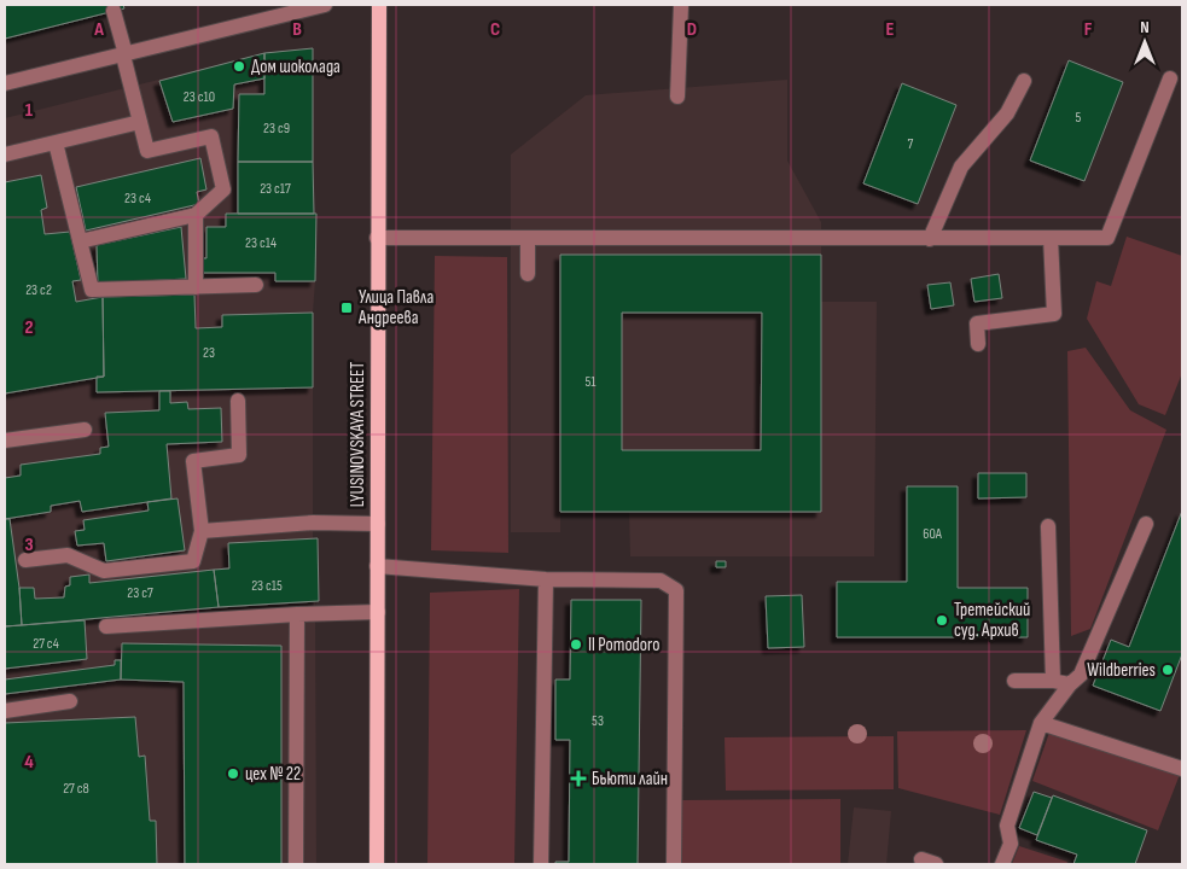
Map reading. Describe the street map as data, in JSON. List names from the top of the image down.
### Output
{
  "streets": {
    "main road": ["LYUSINOVSKAYA STREET"]
  },
  "places": {
    "other": [
      "Дом шоколада",
      "Третейский суд. Архив",
      "Il Pomodoro",
      "Wildberries",
      "цех № 22"
    ],
    "transit": ["Улица Павла Андреева"],
    "health": ["Бьюти лайн"]
  },
  "house_numbers": [
    "23 с10",
    "5",
    "23 с9",
    "7",
    "23 с17",
    "23 с4",
    "23 с14",
    "23 с2",
    "23",
    "51",
    "60А",
    "23 с15",
    "23 с7",
    "27 с4",
    "53",
    "27 с8"
  ],
  "north": "top",
  "grid": {
    "columns": [
      "A",
      "B",
      "C",
      "D",
      "E",
      "F"
    ],
    "rows": [
      "1",
      "2",
      "3",
      "4"
    ]
  }
}
